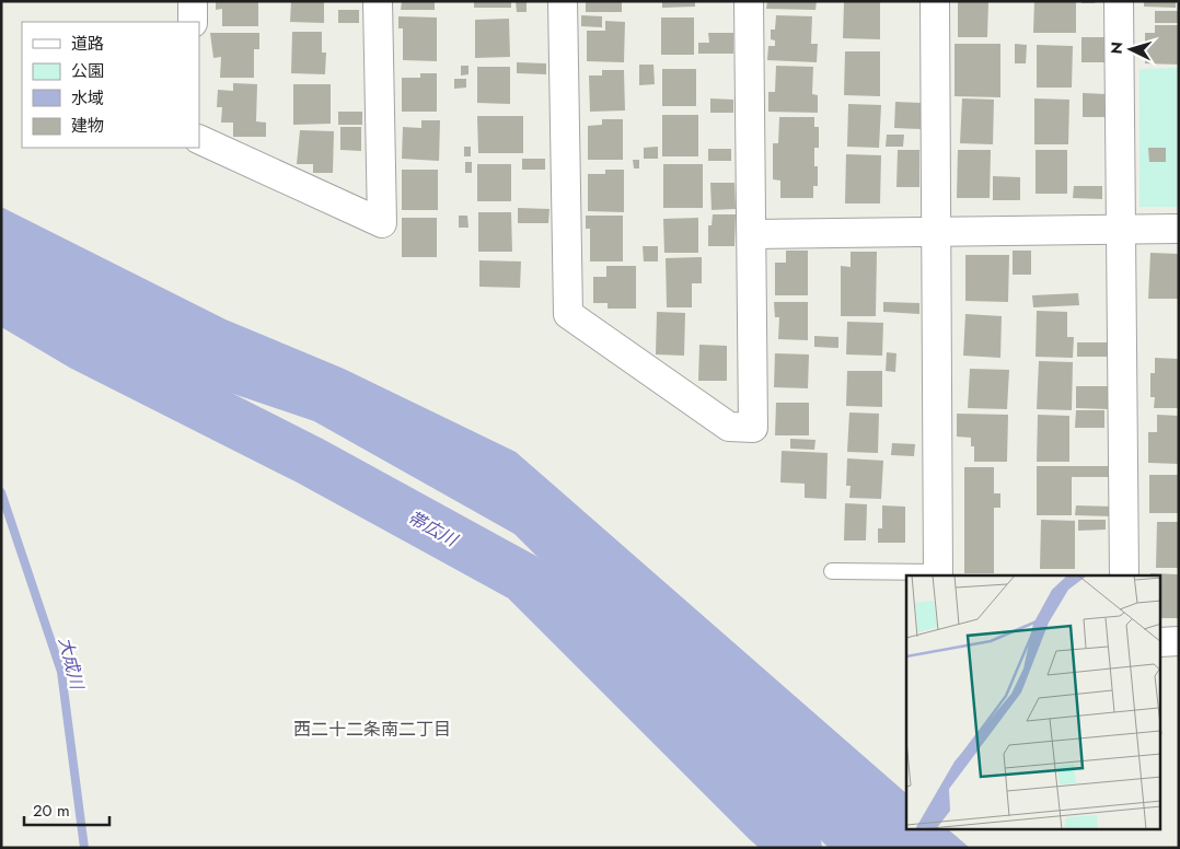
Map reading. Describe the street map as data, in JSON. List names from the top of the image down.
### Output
{
  "districts": ["西二十二条南二丁目"],
  "water": ["帯広川", "大成川"],
  "legend": [
    "道路",
    "公園",
    "水域",
    "建物"
  ],
  "scale_bar": "20 m",
  "north": "left"
}
